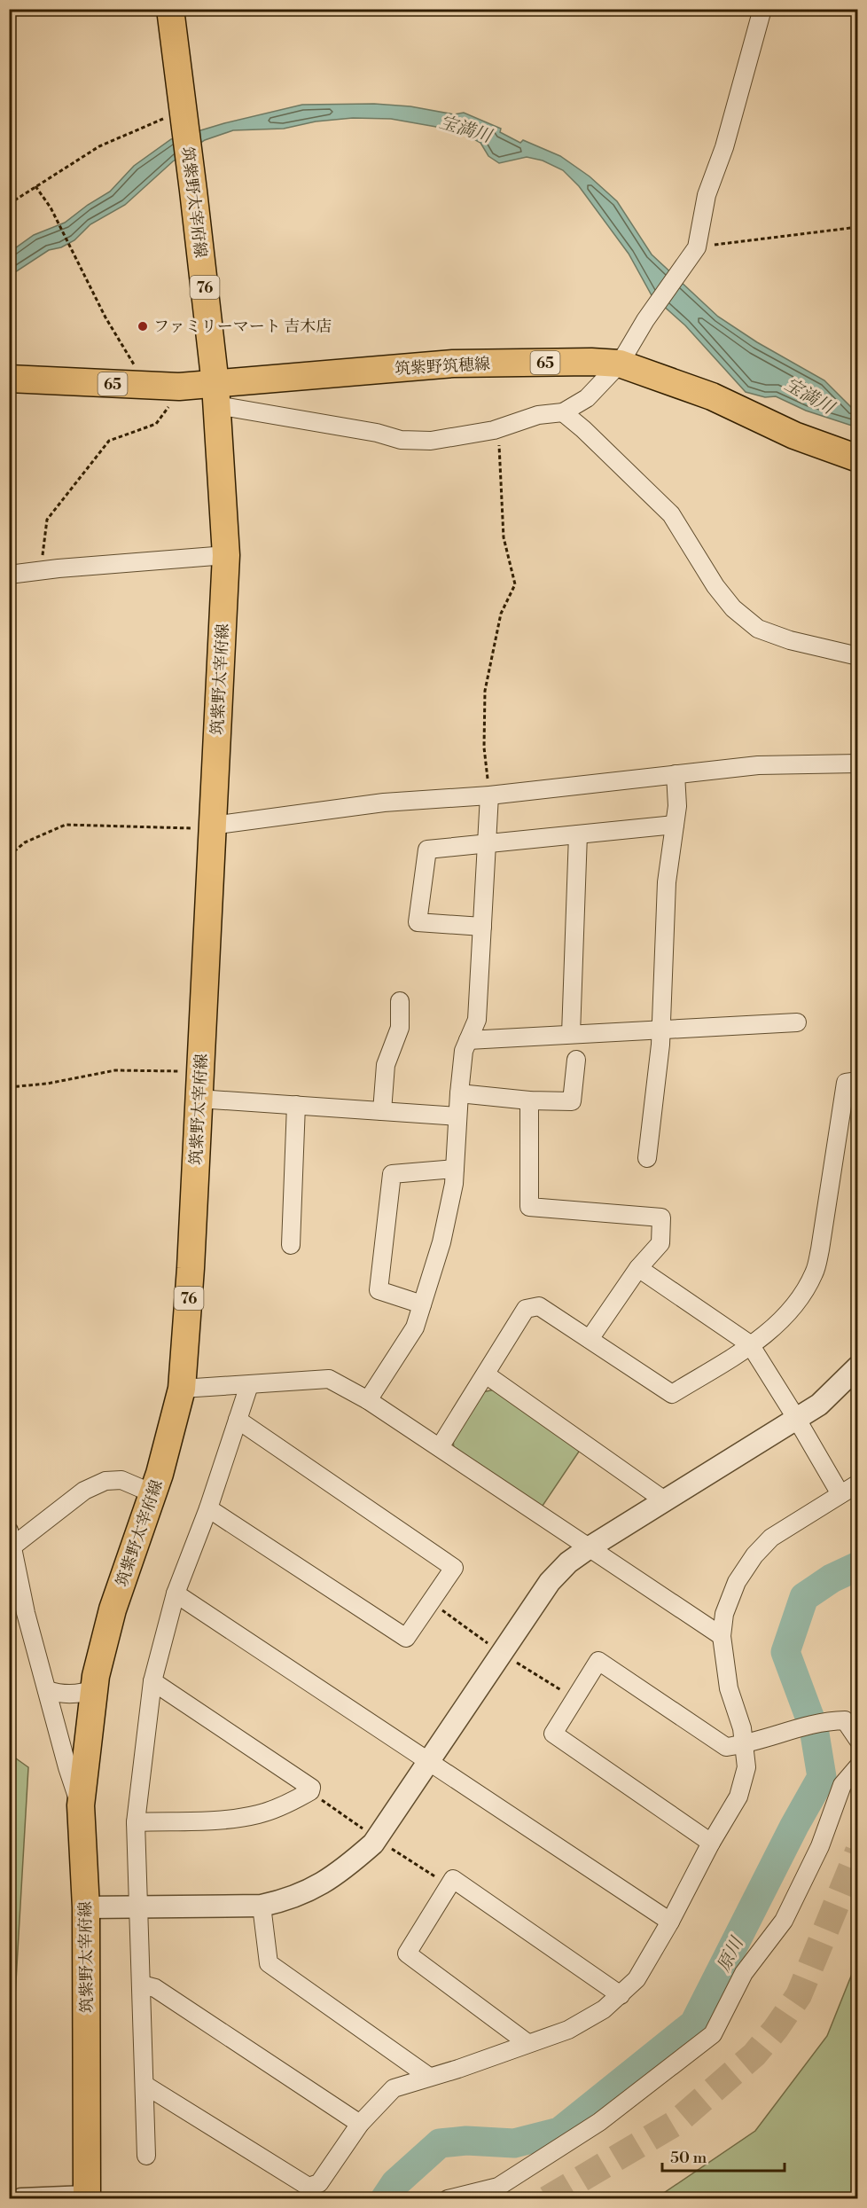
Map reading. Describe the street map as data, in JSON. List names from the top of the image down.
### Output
{
  "streets": {
    "main road": [
      "筑紫野太宰府線",
      "76",
      "65",
      "筑紫野筑穂線"
    ]
  },
  "crossings": [
    ["筑紫野太宰府線", "筑紫野筑穂線"]
  ],
  "water": ["宝満川", "原川"],
  "places": ["ファミリーマート 吉木店"],
  "scale_bar": "50 m"
}
